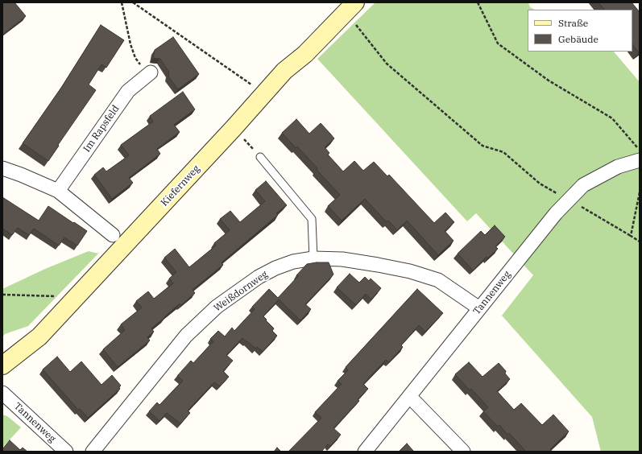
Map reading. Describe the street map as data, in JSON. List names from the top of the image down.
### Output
{
  "streets": {
    "street": [
      "Im Rapsfeld",
      "Kiefernweg",
      "Weißdornweg",
      "Tannenweg"
    ]
  },
  "crossings": [
    ["Weißdornweg", "Tannenweg"]
  ],
  "legend": ["Straße", "Gebäude"]
}
